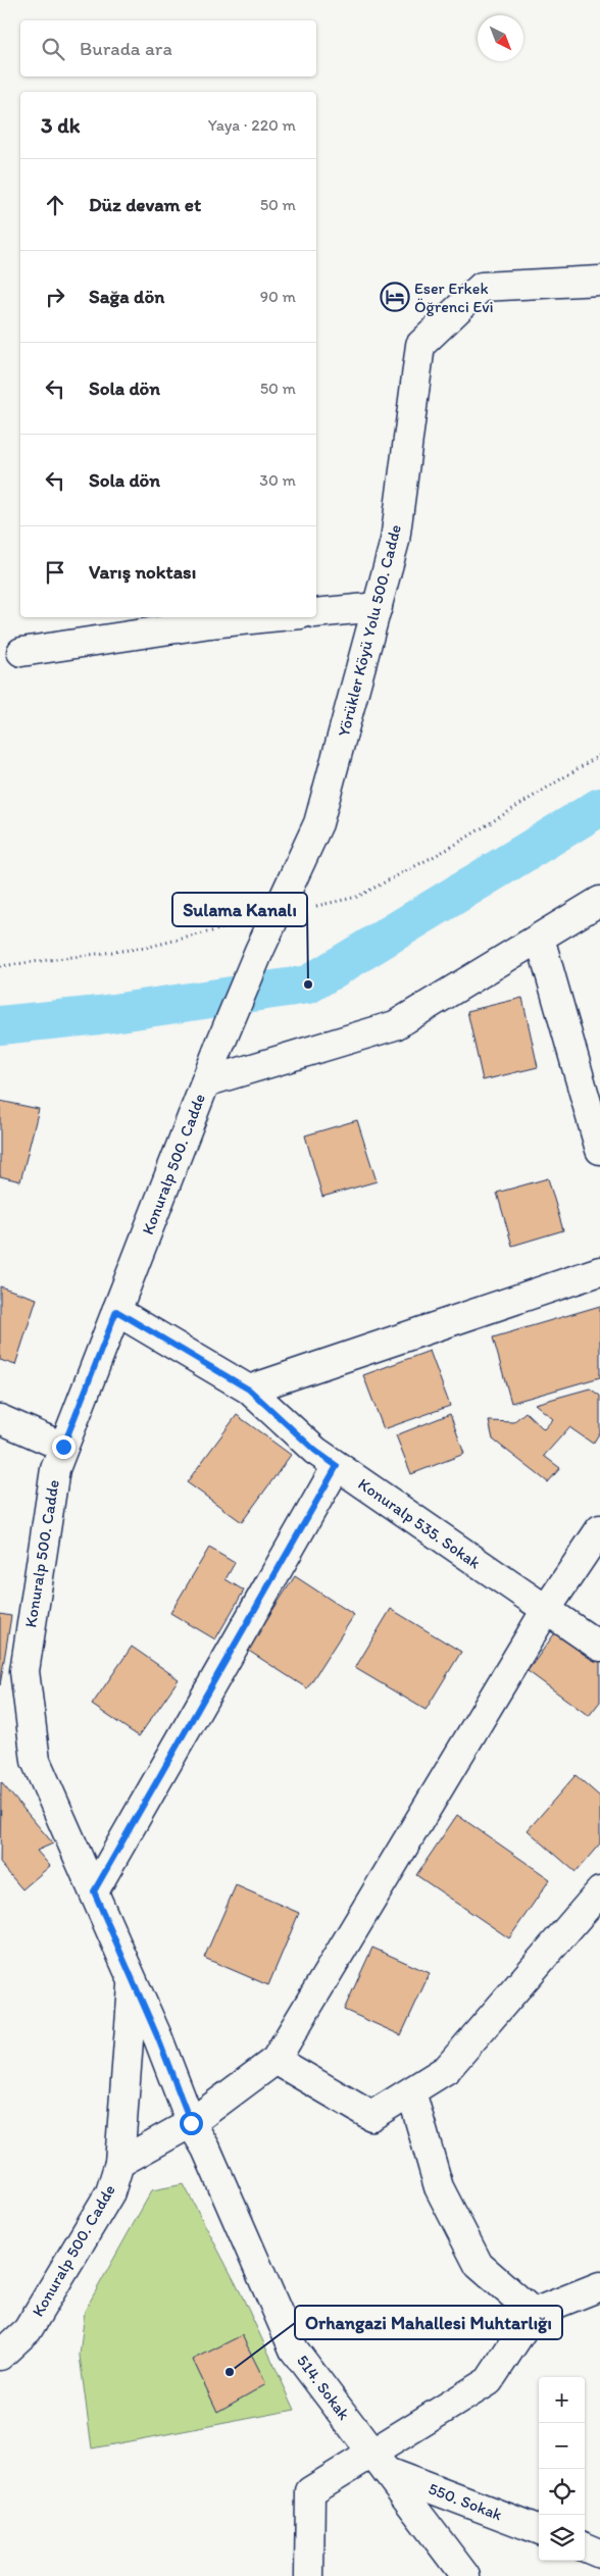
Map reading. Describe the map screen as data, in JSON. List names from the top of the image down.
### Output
{
  "streets": {
    "street": [
      "Yörükler Köyü Yolu 500. Cadde",
      "Konuralp 500. Cadde",
      "Konuralp 535. Sokak",
      "514. Sokak",
      "550. Sokak"
    ]
  },
  "crossings": [
    ["Yörükler Köyü Yolu 500. Cadde", "Konuralp 500. Cadde"],
    ["Konuralp 500. Cadde", "Konuralp 535. Sokak"],
    ["Konuralp 500. Cadde", "514. Sokak"],
    ["514. Sokak", "550. Sokak"]
  ],
  "places": {
    "hotel": ["Eser Erkek Öğrenci Evi"],
    "other": ["Sulama Kanalı", "Orhangazi Mahallesi Muhtarlığı"]
  },
  "north": "bottom right",
  "page": {
    "search": "Burada ara",
    "heading": ["3 dk", "Yaya · 220 m"],
    "list": [
      ["Düz devam et", "50 m"],
      ["Sağa dön", "90 m"],
      ["Sola dön", "50 m"],
      ["Sola dön", "30 m"],
      "Varış noktası"
    ],
    "map_buttons": ["+", "−"]
  }
}
